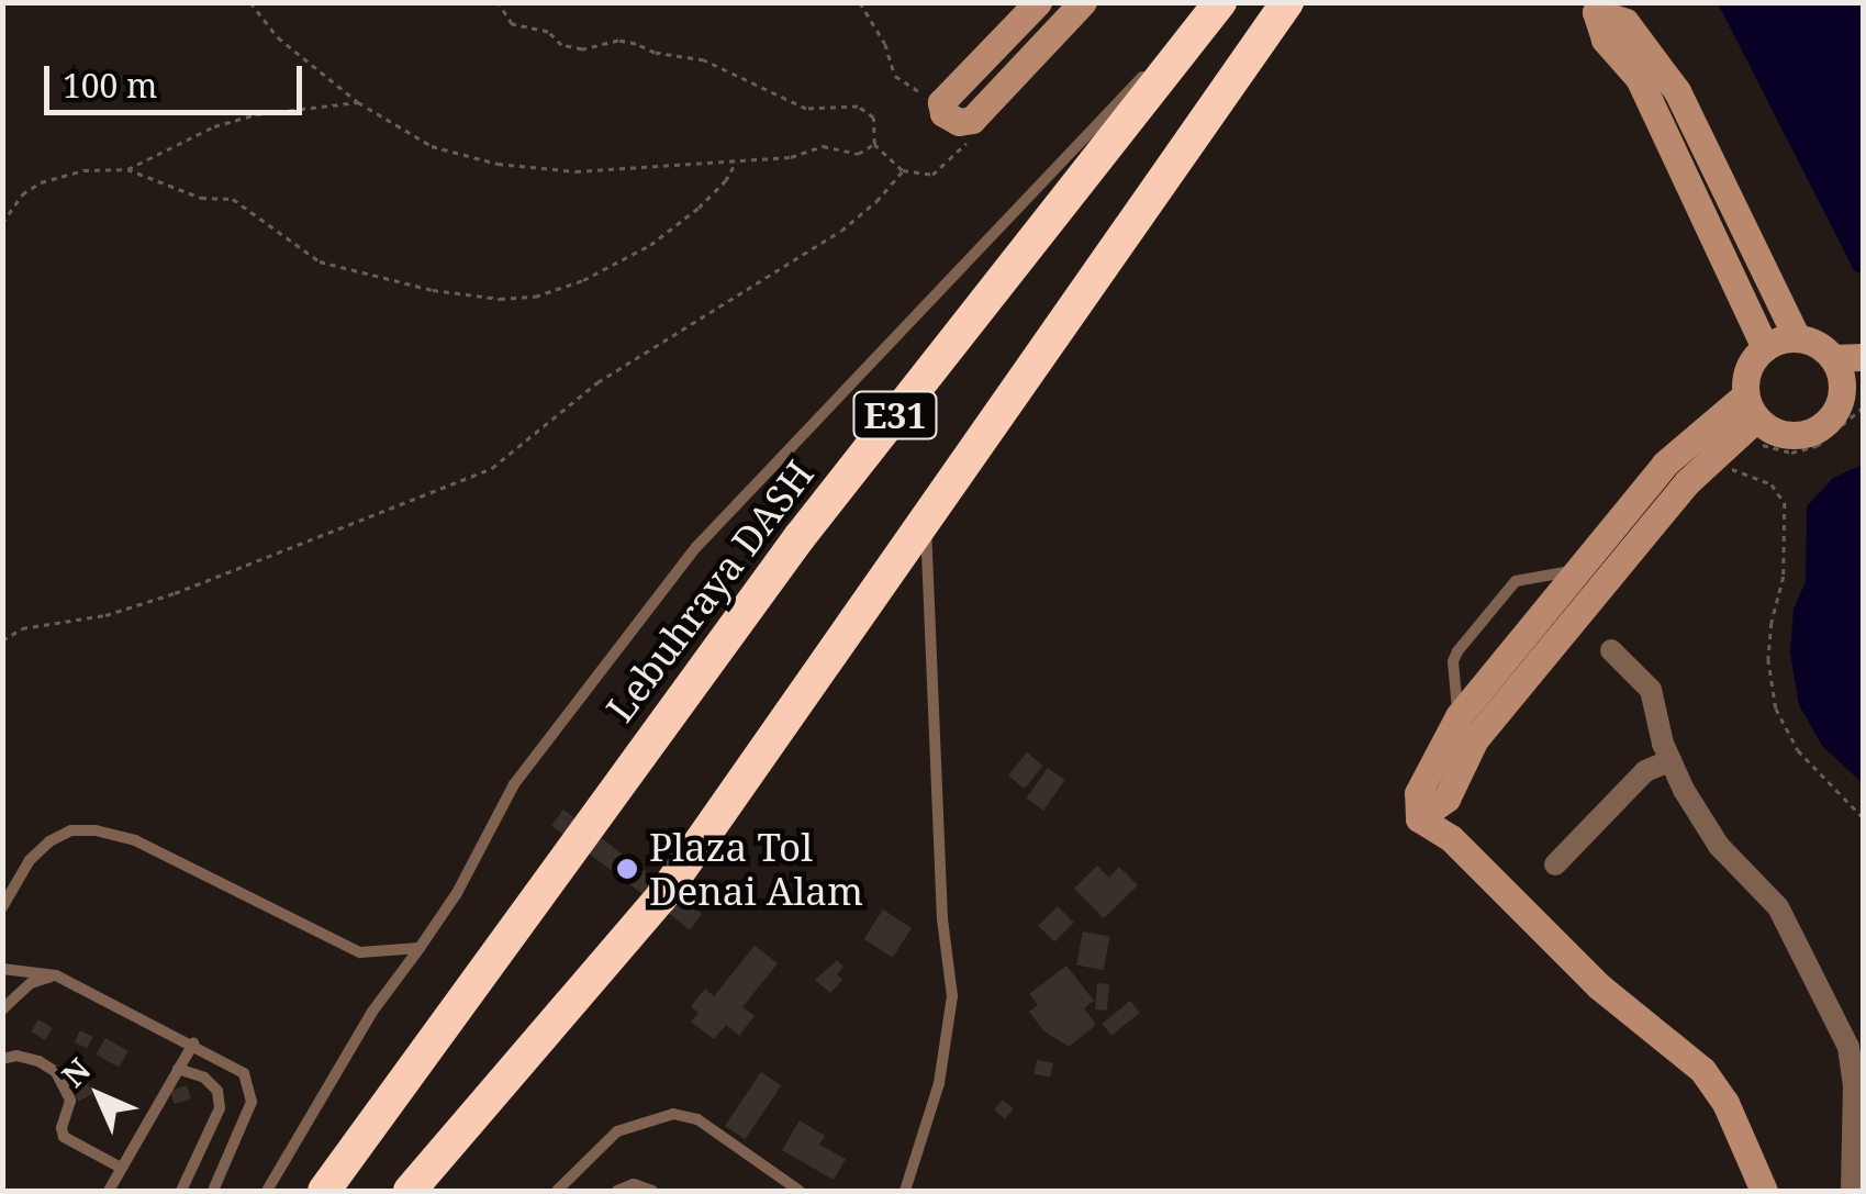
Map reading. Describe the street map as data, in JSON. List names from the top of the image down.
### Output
{
  "streets": {
    "highway": ["E31", "Lebuhraya DASH"]
  },
  "places": ["Plaza Tol Denai Alam"],
  "scale_bar": "100 m",
  "north": "top left"
}
